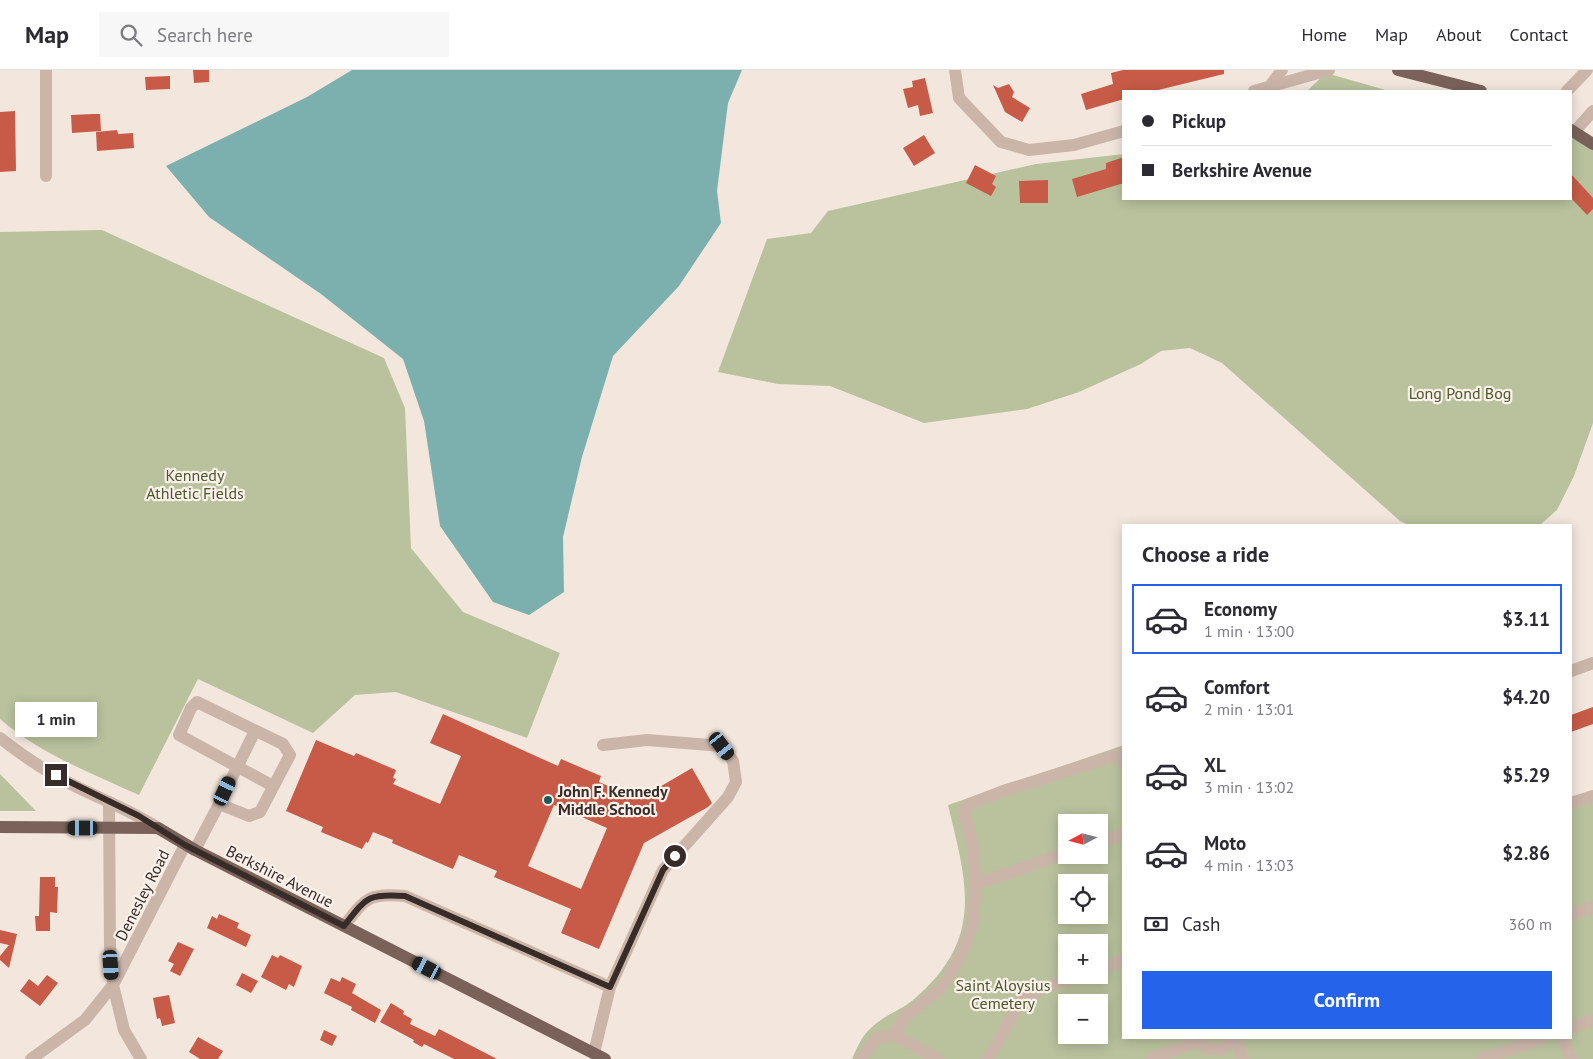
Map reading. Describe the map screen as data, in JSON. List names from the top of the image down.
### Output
{
  "streets": {
    "main road": ["Berkshire Avenue"],
    "street": ["Denesley Road"]
  },
  "crossings": [
    ["Berkshire Avenue", "Denesley Road"]
  ],
  "parks": ["Long Pond Bog", "Kennedy Athletic Fields", "Saint Aloysius Cemetery"],
  "places": ["John F. Kennedy Middle School"],
  "north": "left",
  "page": {
    "header": "Map",
    "search": "Search here",
    "nav": [
      "Home",
      "Map",
      "About",
      "Contact"
    ],
    "banner": ["Pickup", "Berkshire Avenue"],
    "heading": "Choose a ride",
    "list": [
      {
        "name": "Economy",
        "note": "1 min · 13:00",
        "value": "$3.11"
      },
      {
        "name": "Comfort",
        "note": "2 min · 13:01",
        "value": "$4.20"
      },
      {
        "name": "XL",
        "note": "3 min · 13:02",
        "value": "$5.29"
      },
      {
        "name": "Moto",
        "note": "4 min · 13:03",
        "value": "$2.86"
      }
    ],
    "bubble": "1 min",
    "map_buttons": ["+", "−"],
    "pay": ["Cash", "360 m"],
    "buttons": "Confirm"
  }
}
